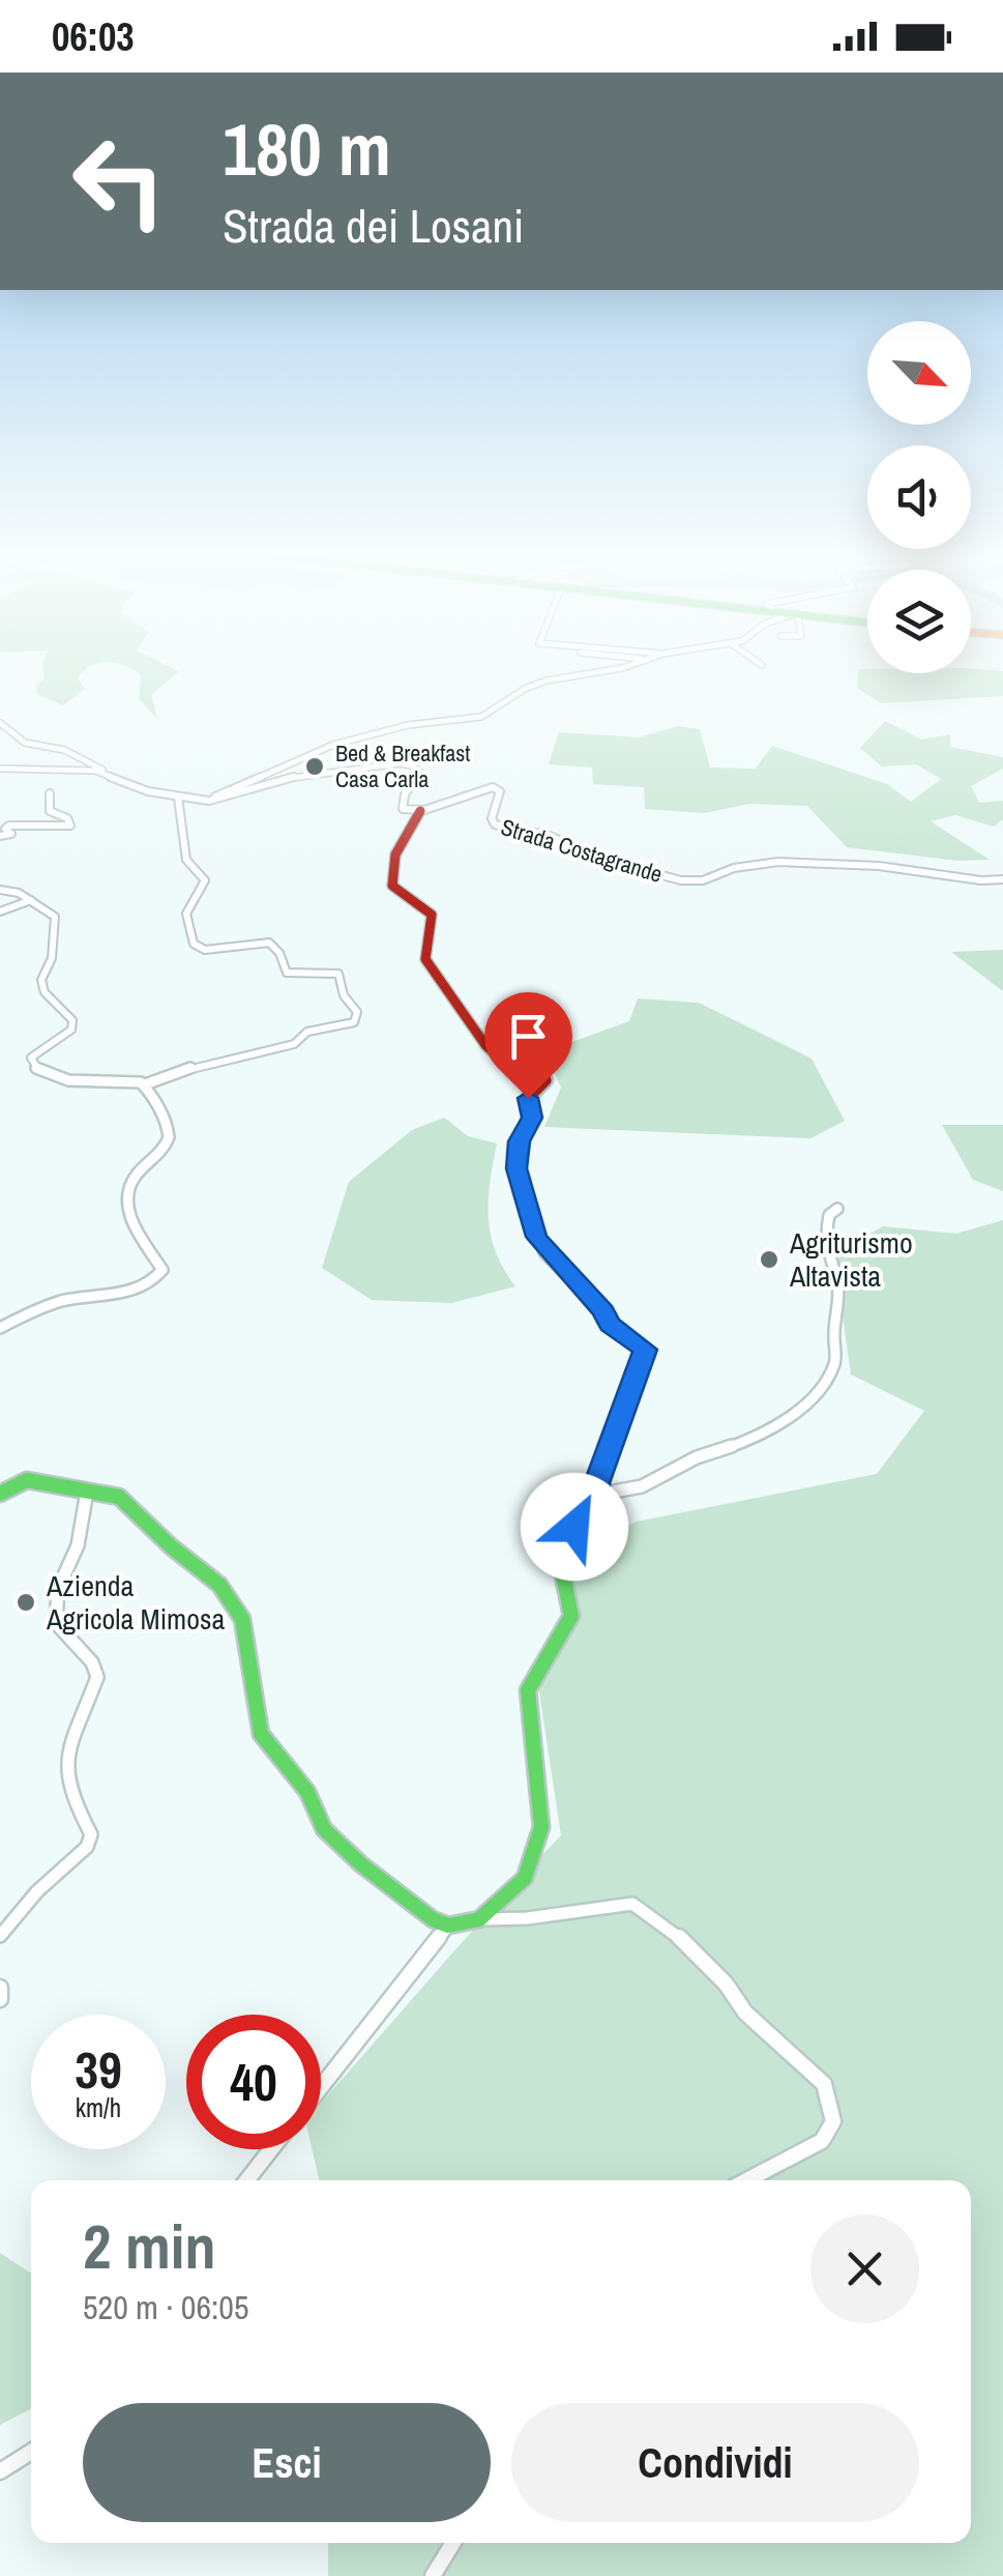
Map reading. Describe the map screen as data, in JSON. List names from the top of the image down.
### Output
{
  "streets": {
    "street": ["Strada Costagrande"]
  },
  "places": ["Bed & Breakfast Casa Carla", "Agriturismo Altavista", "Azienda Agricola Mimosa"],
  "north": "bottom right",
  "page": {
    "status": "06:03",
    "turn": ["180 m", "Strada dei Losani"],
    "speed": "39 km/h",
    "limit": "40",
    "heading": ["2 min", "520 m · 06:05"],
    "buttons": ["Esci", "Condividi"]
  }
}
